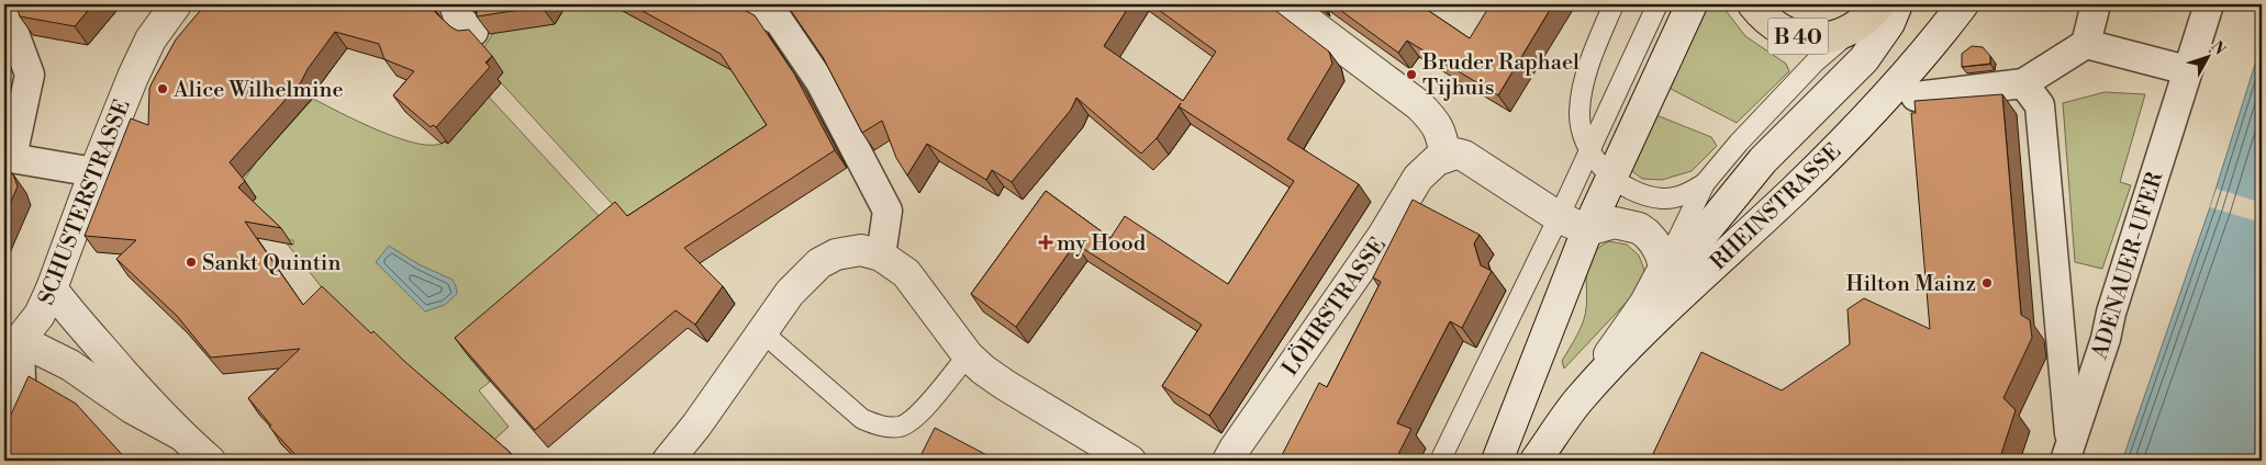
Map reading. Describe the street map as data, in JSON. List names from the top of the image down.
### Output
{
  "streets": {
    "main road": ["B 40", "RHEINSTRASSE"],
    "street": ["SCHUSTERSTRASSE", "ADENAUER-UFER", "LÖHRSTRASSE"]
  },
  "places": {
    "other": [
      "Bruder Raphael Tijhuis",
      "Alice Wilhelmine",
      "Sankt Quintin",
      "Hilton Mainz"
    ],
    "health": ["my Hood"]
  },
  "north": "top right"
}
